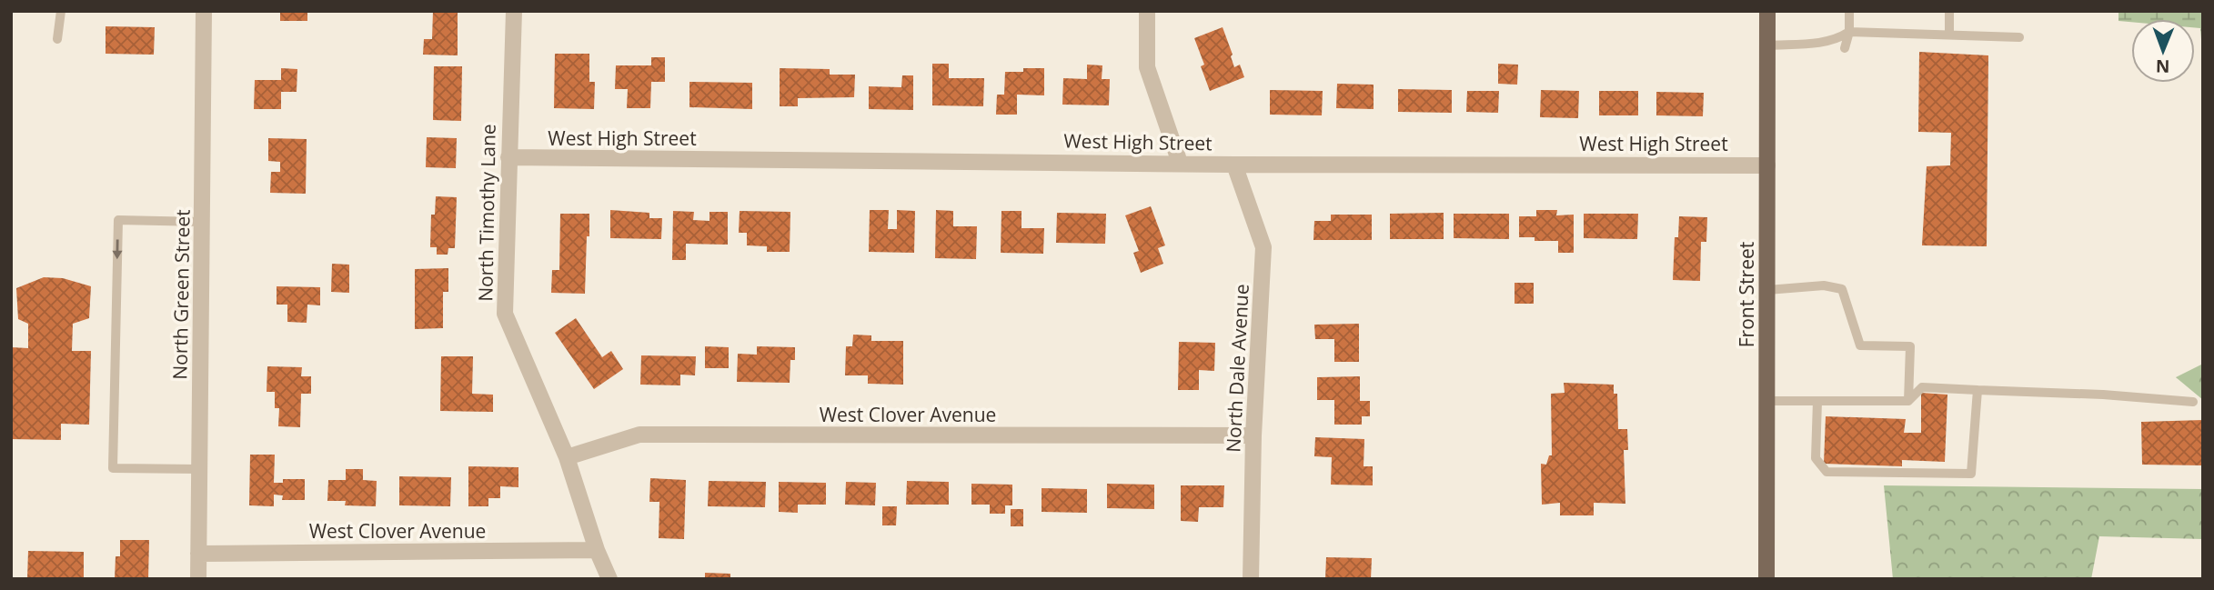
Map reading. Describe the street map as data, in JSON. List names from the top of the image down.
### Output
{
  "streets": {
    "main road": ["Front Street"],
    "street": [
      "West High Street",
      "North Timothy Lane",
      "North Green Street",
      "North Dale Avenue",
      "West Clover Avenue"
    ]
  },
  "crossings": [
    ["West High Street", "North Timothy Lane"],
    ["West High Street", "Front Street"],
    ["West High Street", "North Dale Avenue"],
    ["North Timothy Lane", "West Clover Avenue"],
    ["North Green Street", "West Clover Avenue"],
    ["North Dale Avenue", "West Clover Avenue"]
  ],
  "north": "bottom"
}
